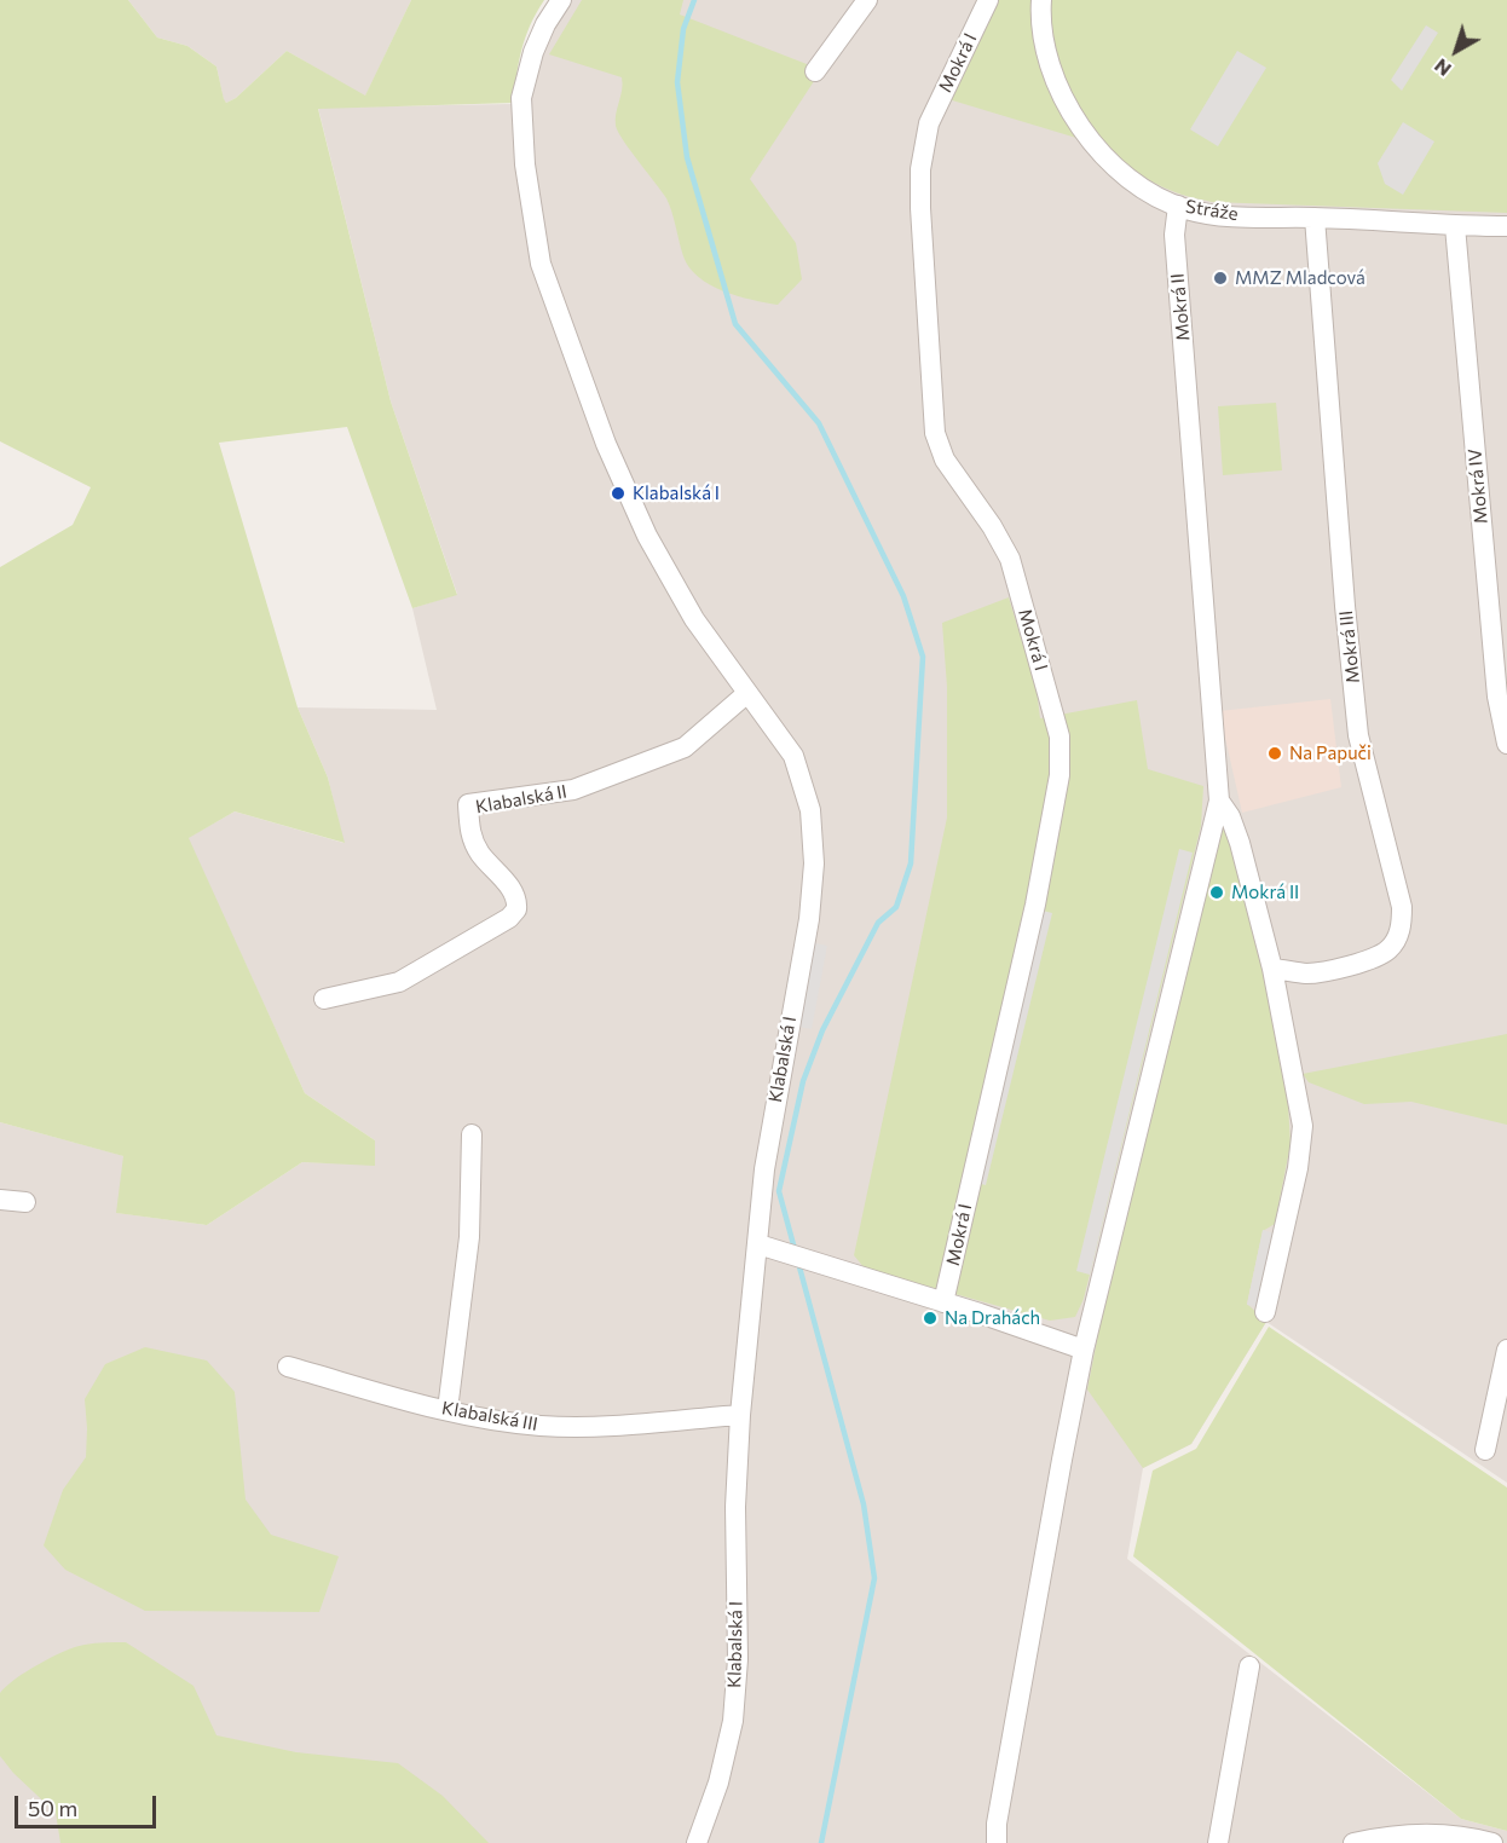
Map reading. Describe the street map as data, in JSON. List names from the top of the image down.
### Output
{
  "streets": {
    "street": [
      "Mokrá I",
      "Stráže",
      "Mokrá II",
      "Mokrá IV",
      "Mokrá III",
      "Klabalská II",
      "Klabalská I",
      "Klabalská III"
    ]
  },
  "crossings": [
    ["Stráže", "Mokrá II"],
    ["Stráže", "Mokrá IV"],
    ["Stráže", "Mokrá III"],
    ["Mokrá II", "Mokrá III"],
    ["Klabalská II", "Klabalská I"],
    ["Klabalská I", "Klabalská III"]
  ],
  "places": [
    "MMZ Mladcová",
    "Klabalská I",
    "Na Papuči",
    "Mokrá II",
    "Na Drahách"
  ],
  "scale_bar": "50 m",
  "north": "bottom left"
}
